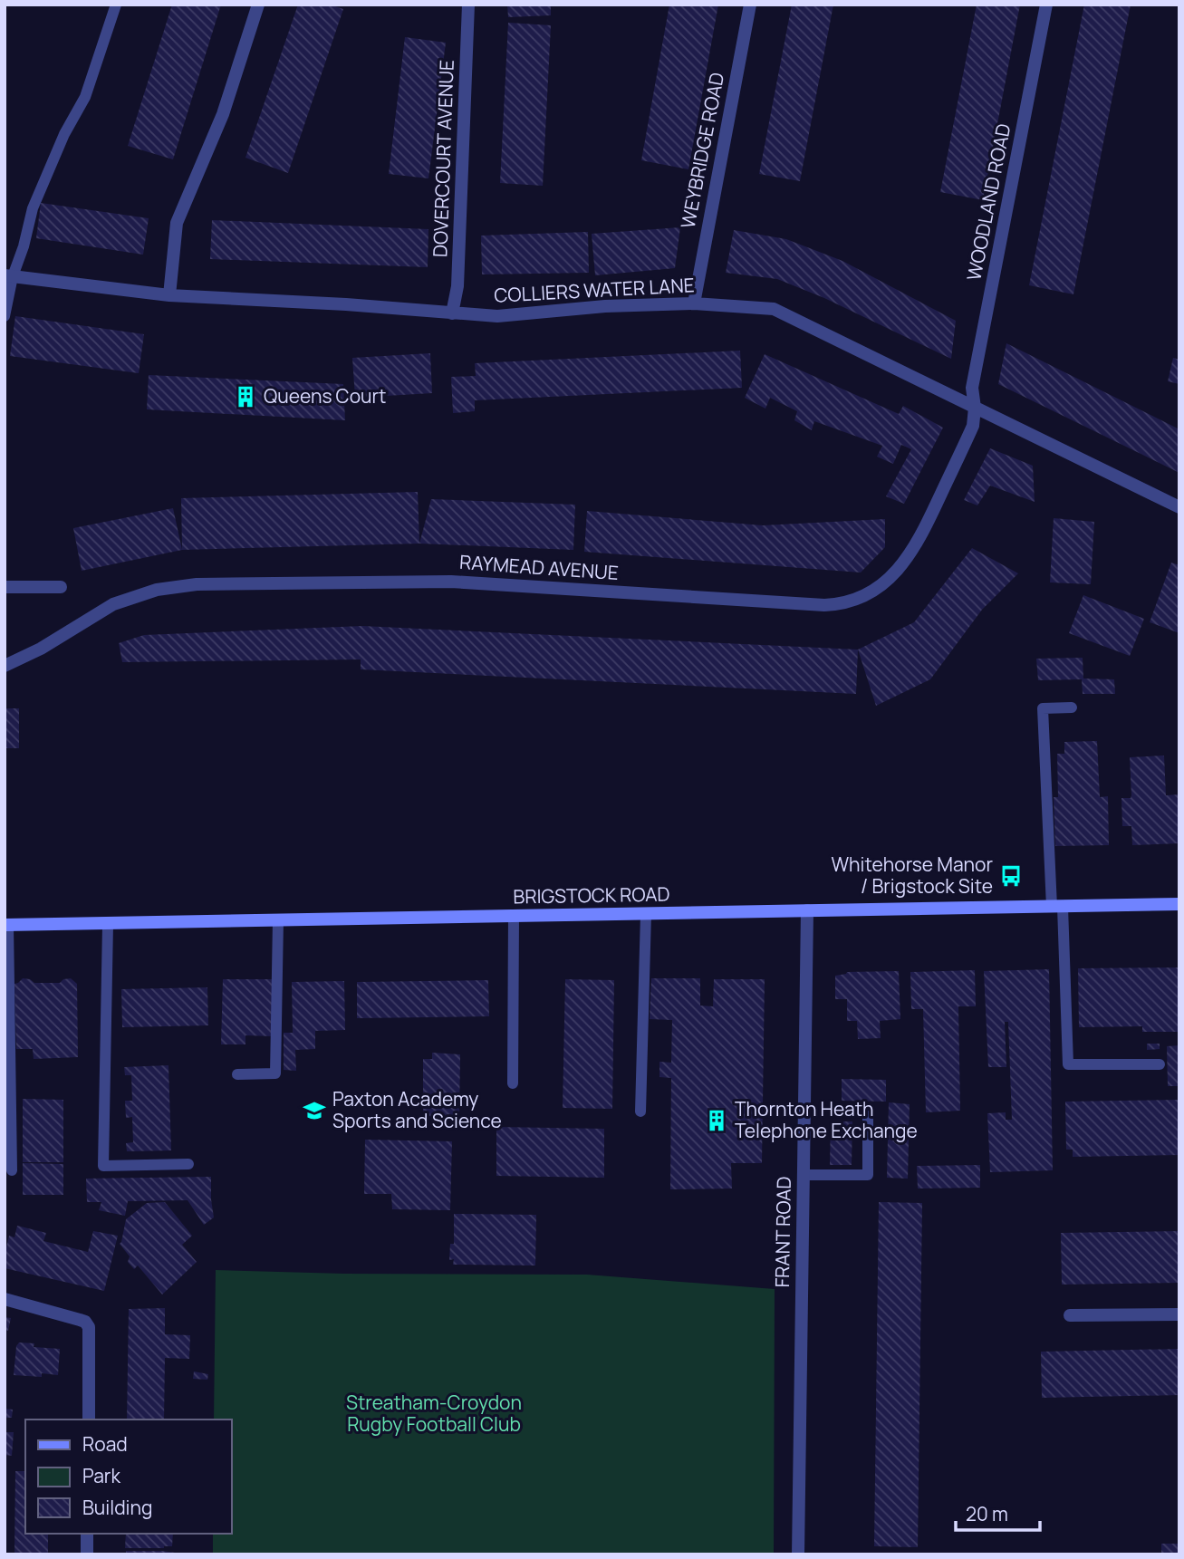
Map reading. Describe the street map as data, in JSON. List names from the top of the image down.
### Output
{
  "streets": {
    "main road": ["BRIGSTOCK ROAD"],
    "street": [
      "WEYBRIDGE ROAD",
      "DOVERCOURT AVENUE",
      "WOODLAND ROAD",
      "COLLIERS WATER LANE",
      "RAYMEAD AVENUE",
      "FRANT ROAD"
    ]
  },
  "crossings": [
    ["WEYBRIDGE ROAD", "COLLIERS WATER LANE"],
    ["DOVERCOURT AVENUE", "COLLIERS WATER LANE"],
    ["WOODLAND ROAD", "COLLIERS WATER LANE"],
    ["WOODLAND ROAD", "RAYMEAD AVENUE"],
    ["COLLIERS WATER LANE", "RAYMEAD AVENUE"],
    ["BRIGSTOCK ROAD", "FRANT ROAD"]
  ],
  "parks": ["Streatham-Croydon Rugby Football Club"],
  "places": {
    "building": ["Queens Court", "Thornton Heath Telephone Exchange"],
    "bus stop": ["Whitehorse Manor / Brigstock Site"],
    "school or university": ["Paxton Academy Sports and Science"]
  },
  "legend": ["Road", "Park", "Building"],
  "scale_bar": "20 m"
}
